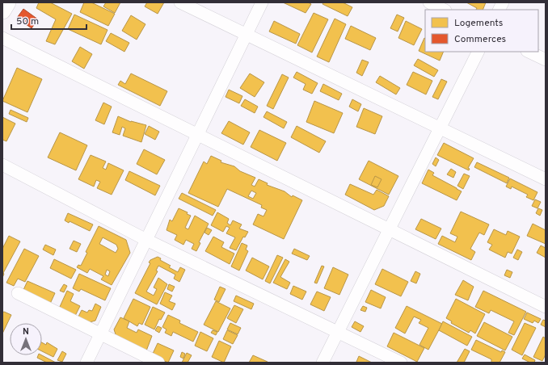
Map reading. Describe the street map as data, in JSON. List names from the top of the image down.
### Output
{
  "legend": ["Logements", "Commerces"],
  "scale_bar": "50 m",
  "north": "top"
}
